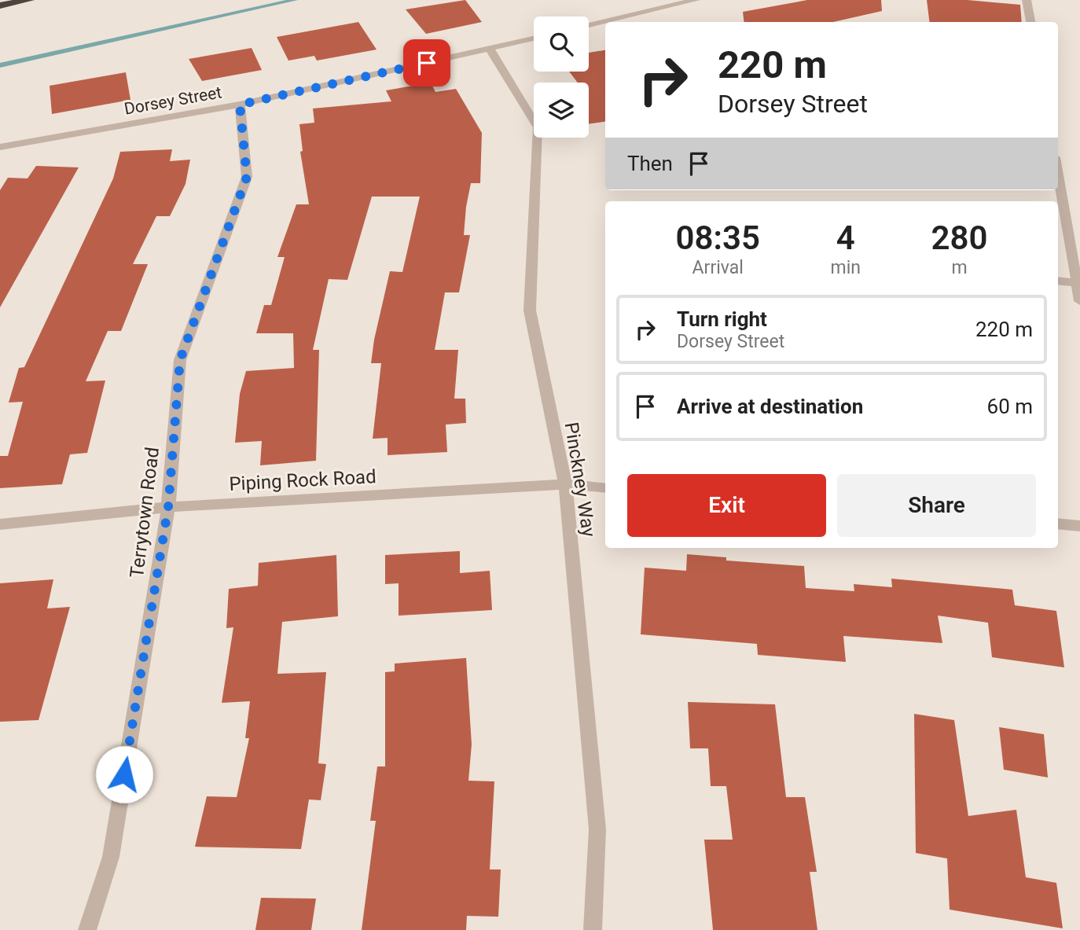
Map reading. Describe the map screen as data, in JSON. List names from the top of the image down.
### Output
{
  "streets": {
    "street": [
      "Dorsey Street",
      "Pinckney Way",
      "Piping Rock Road",
      "Terrytown Road"
    ]
  },
  "crossings": [
    ["Dorsey Street", "Pinckney Way"],
    ["Dorsey Street", "Terrytown Road"],
    ["Pinckney Way", "Piping Rock Road"],
    ["Piping Rock Road", "Terrytown Road"]
  ],
  "page": {
    "turn": ["220 m", "Dorsey Street"],
    "then": "Then",
    "eta": [
      "08:35",
      "Arrival",
      "4",
      "min",
      "280",
      "m"
    ],
    "list": [
      {
        "name": "Turn right",
        "note": "Dorsey Street",
        "value": "220 m"
      },
      {
        "name": "Arrive at destination",
        "value": "60 m"
      }
    ],
    "buttons": ["Exit", "Share"]
  }
}
